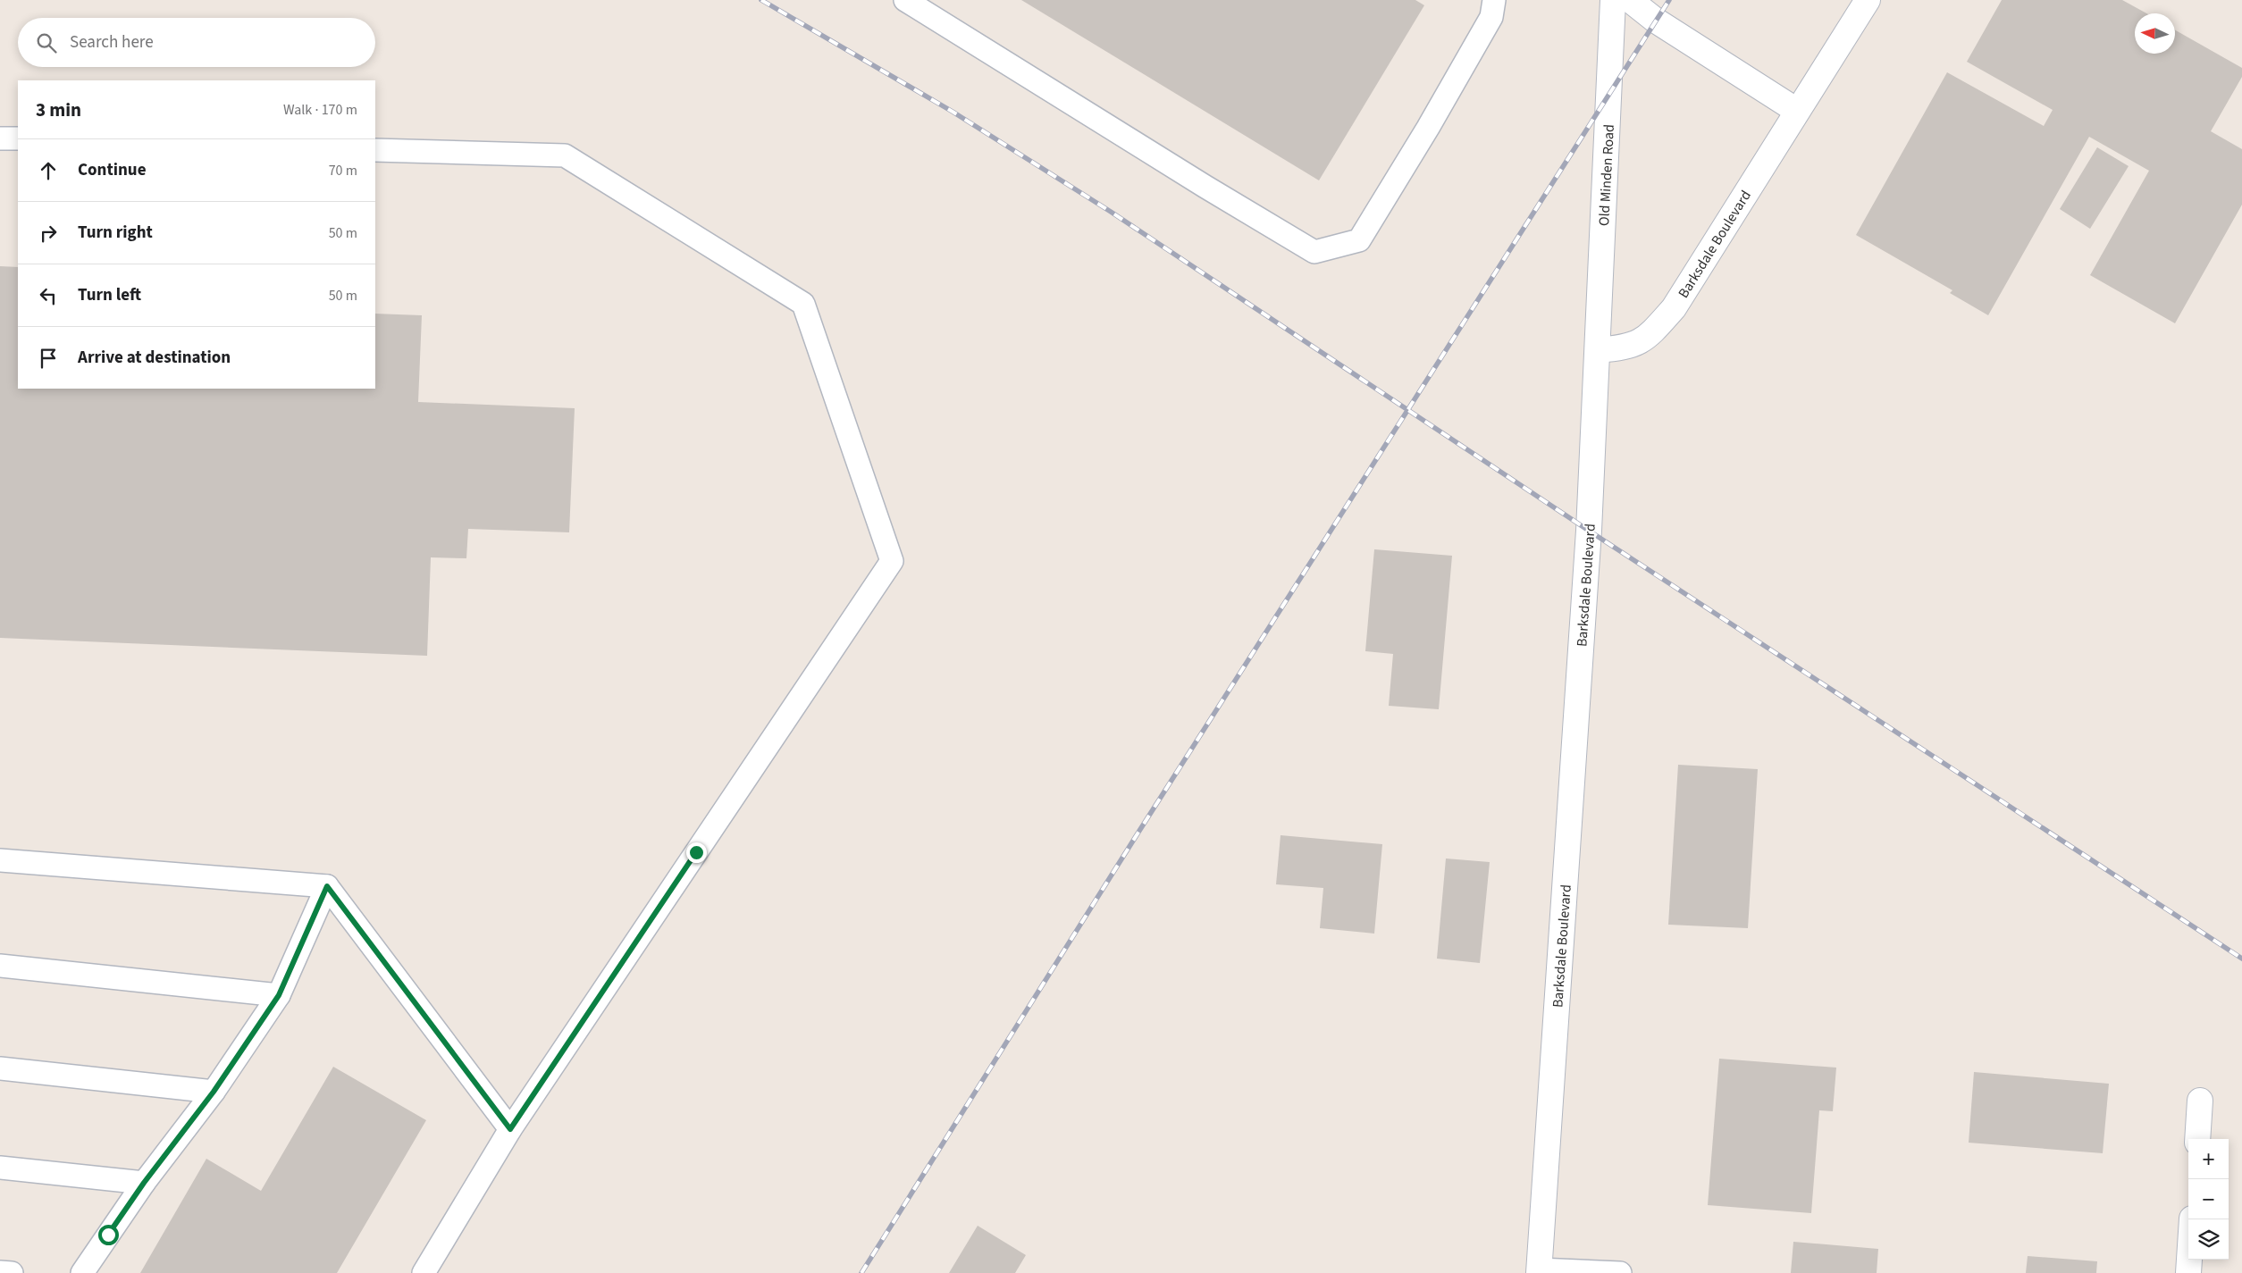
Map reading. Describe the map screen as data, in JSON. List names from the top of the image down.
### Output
{
  "streets": {
    "main road": ["Old Minden Road", "Barksdale Boulevard"]
  },
  "crossings": [
    ["Old Minden Road", "Barksdale Boulevard"]
  ],
  "north": "left",
  "page": {
    "search": "Search here",
    "heading": ["3 min", "Walk · 170 m"],
    "list": [
      ["Continue", "70 m"],
      ["Turn right", "50 m"],
      ["Turn left", "50 m"],
      "Arrive at destination"
    ],
    "map_buttons": ["+", "−"]
  }
}
